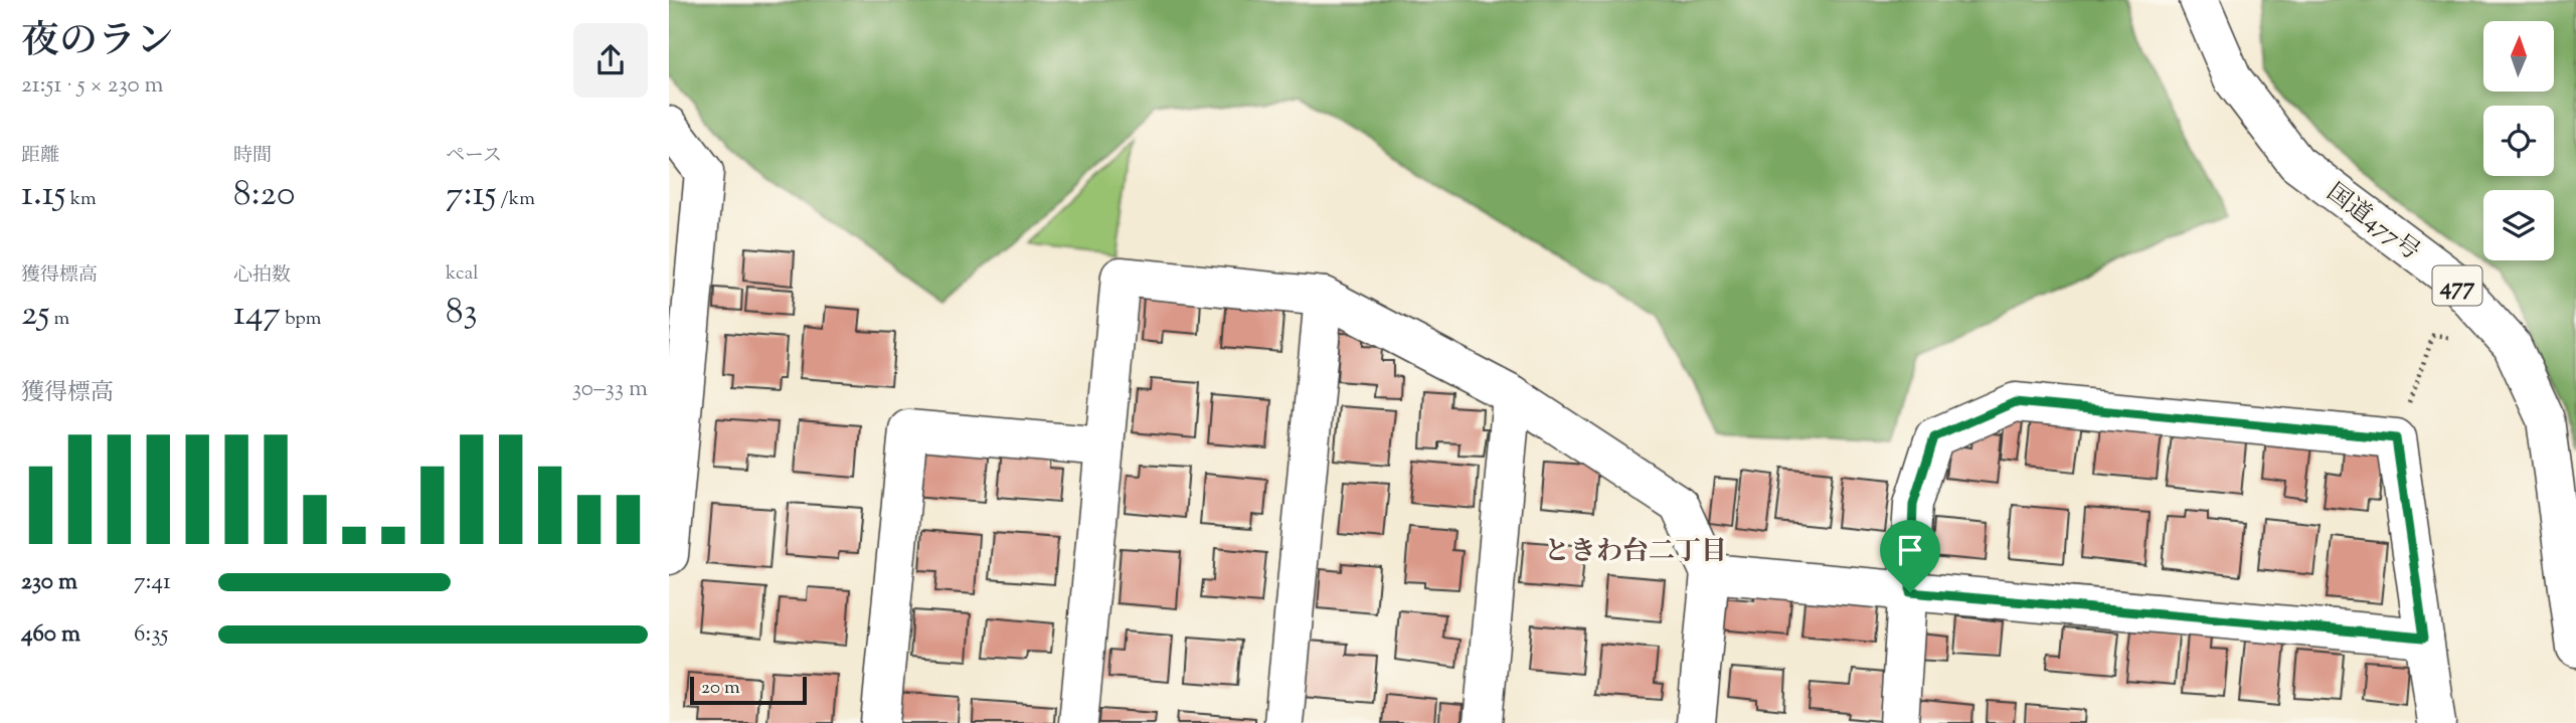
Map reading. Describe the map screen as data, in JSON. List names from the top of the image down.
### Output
{
  "streets": {
    "main road": ["国道477号", "477"]
  },
  "districts": ["ときわ台二丁目"],
  "scale_bar": "20 m",
  "north": "top",
  "page": {
    "heading": ["夜のラン", "21:51 · 5 × 230 m"],
    "stats": [
      ["距離", "1.15 km"],
      ["時間", "8:20"],
      ["ペース", "7:15 /km"],
      ["獲得標高", "25 m"],
      ["心拍数", "147 bpm"],
      ["kcal", "83"]
    ],
    "chart": ["獲得標高", "30–33 m"],
    "list": [
      {
        "name": "230 m",
        "note": "7:41"
      },
      {
        "name": "460 m",
        "note": "6:35"
      }
    ],
    "scale": "20 m"
  }
}
